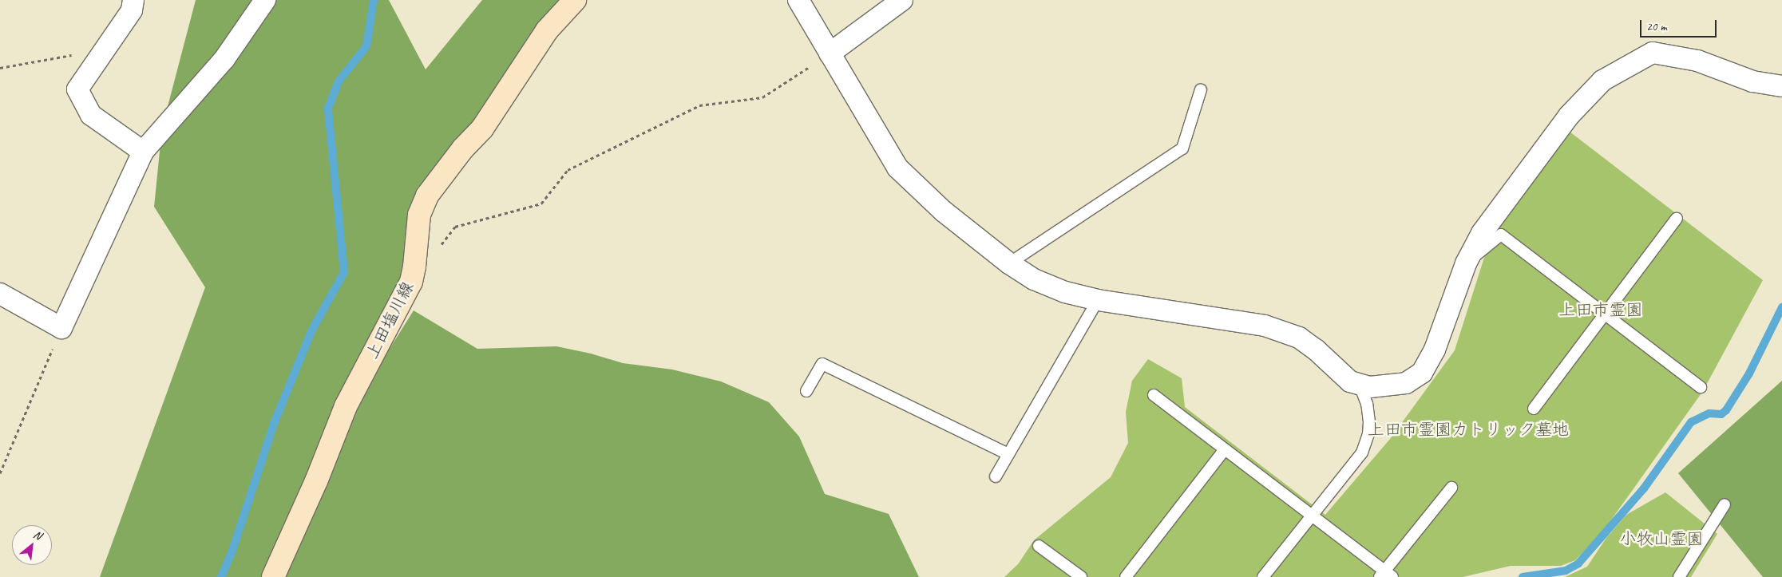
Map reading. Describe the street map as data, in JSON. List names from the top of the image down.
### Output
{
  "streets": {
    "main road": ["上田塩川線"]
  },
  "parks": ["上田市霊園", "上田市霊園カトリック墓地", "小牧山霊園"],
  "scale_bar": "20 m",
  "north": "top right"
}
